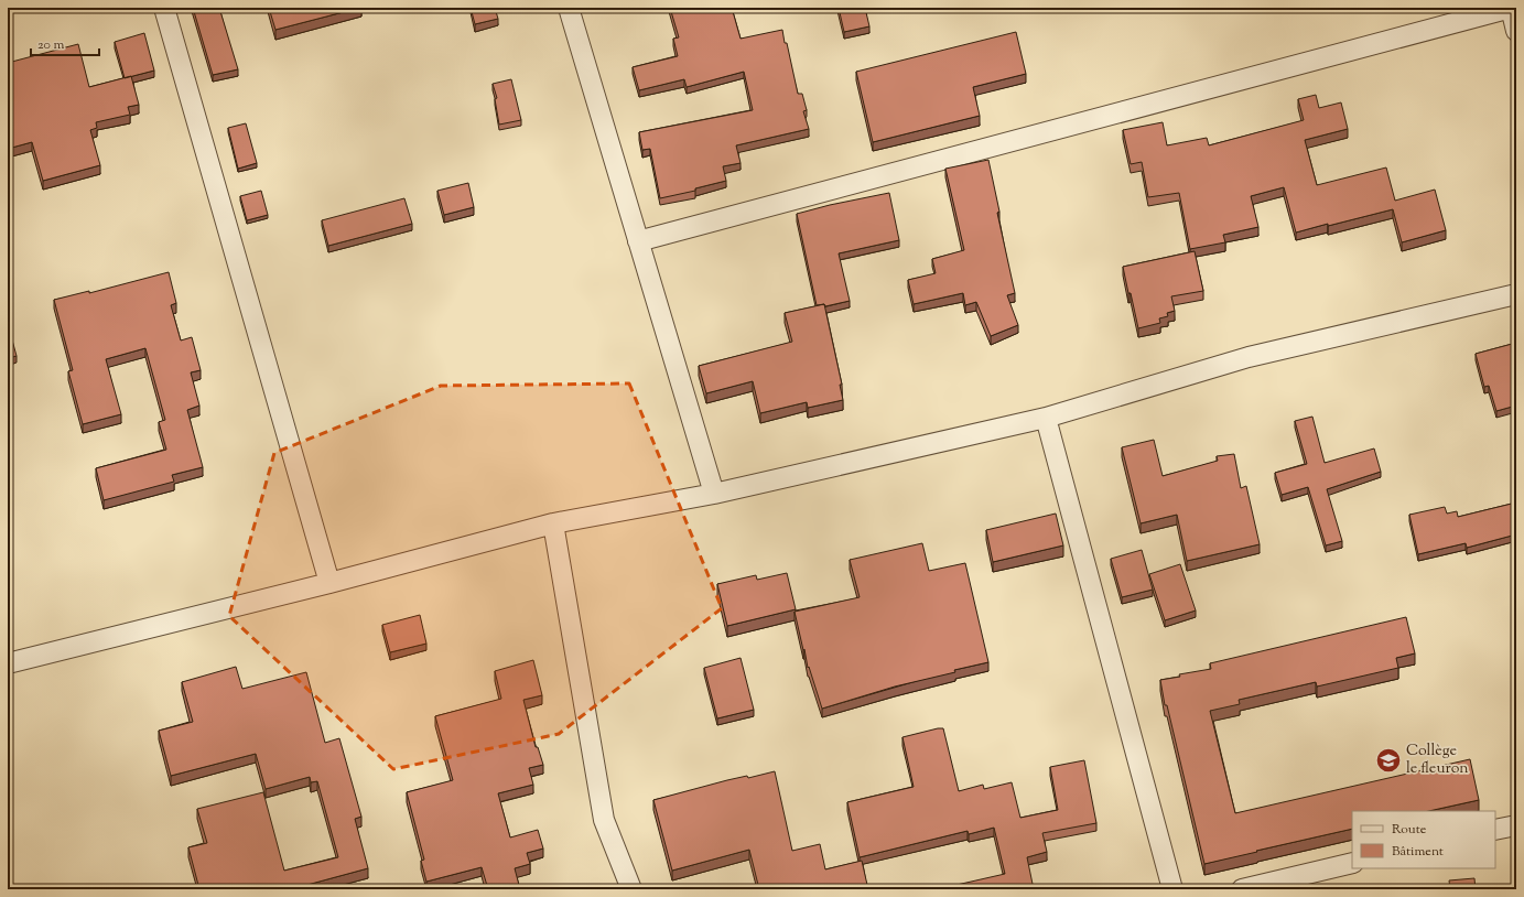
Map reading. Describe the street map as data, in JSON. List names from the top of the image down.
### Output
{
  "places": {
    "school or university": ["Collège le fleuron"]
  },
  "legend": ["Route", "Bâtiment"],
  "scale_bar": "20 m"
}
